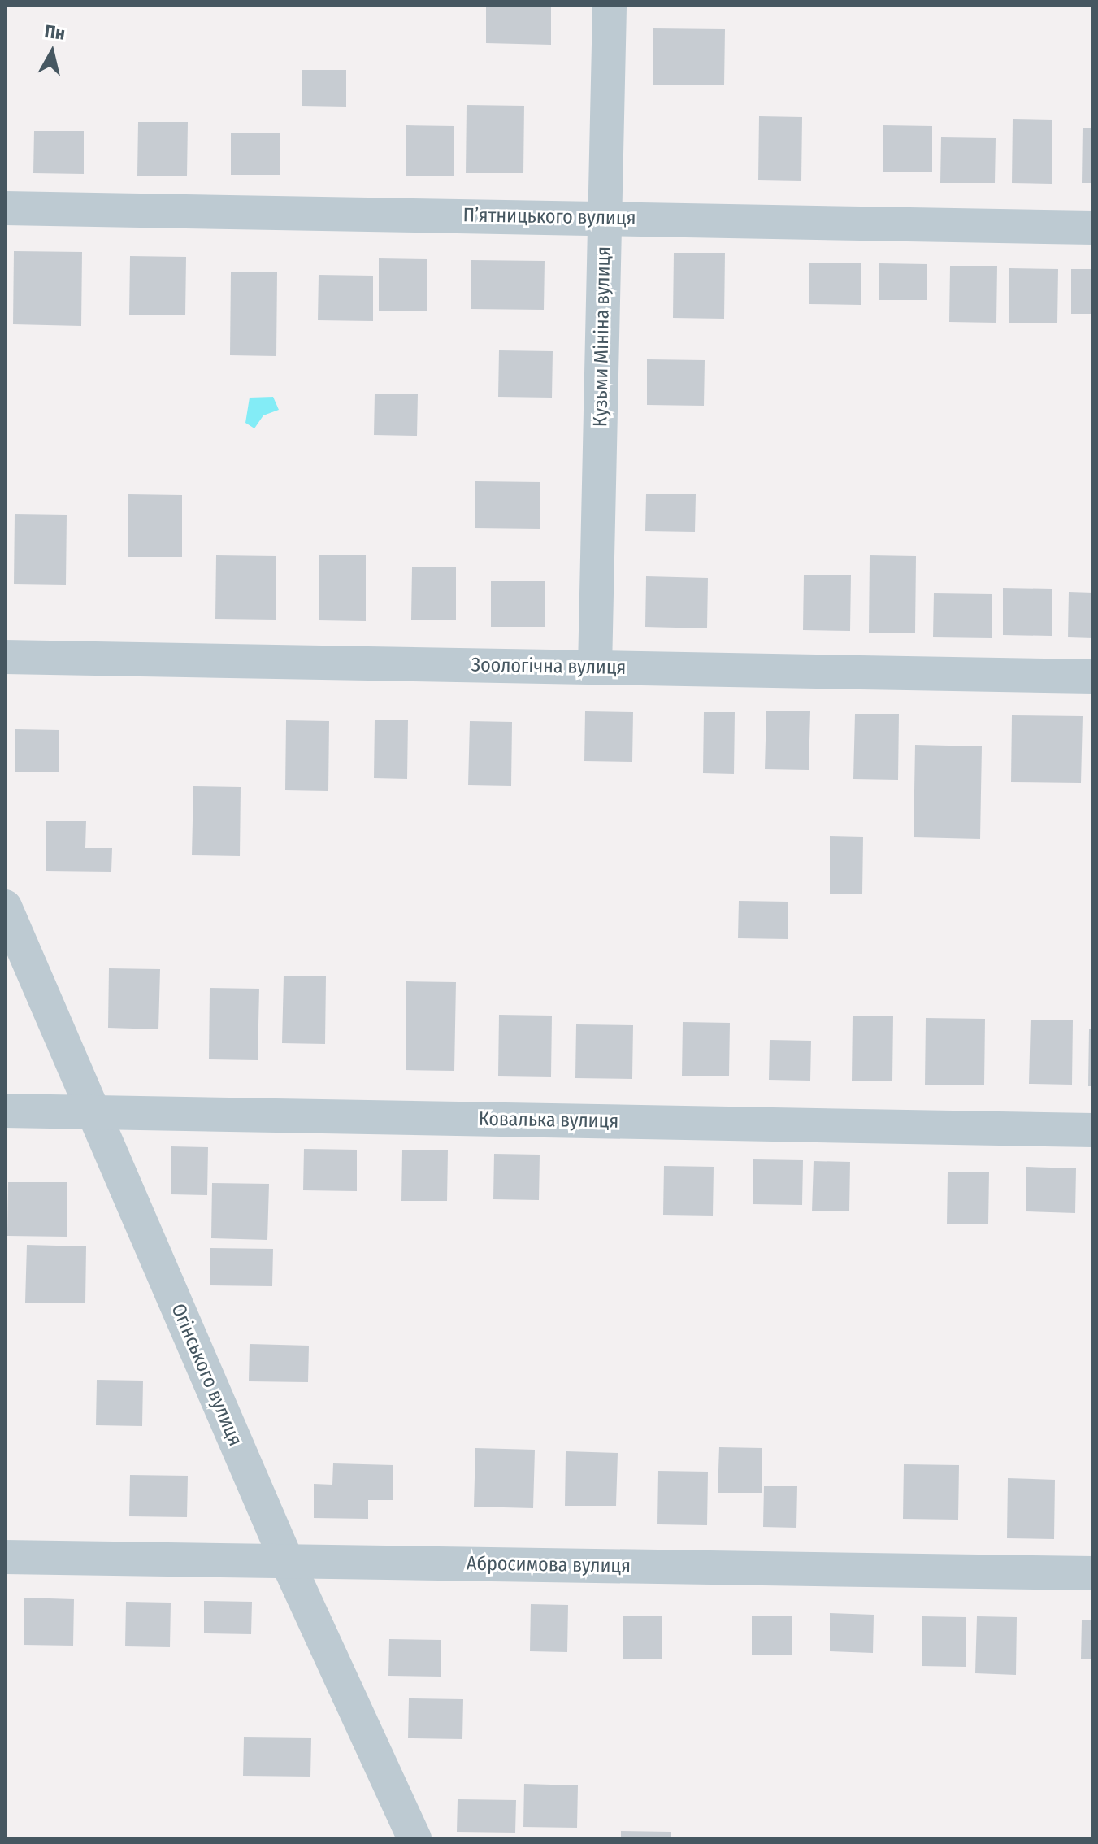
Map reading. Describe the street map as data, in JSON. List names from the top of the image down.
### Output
{
  "streets": {
    "street": [
      "П’ятницького вулиця",
      "Кузьми Мініна вулиця",
      "Зоологічна вулиця",
      "Ковалька вулиця",
      "Огінського вулиця",
      "Абросимова вулиця"
    ]
  },
  "crossings": [
    ["П’ятницького вулиця", "Кузьми Мініна вулиця"],
    ["Кузьми Мініна вулиця", "Зоологічна вулиця"],
    ["Ковалька вулиця", "Огінського вулиця"],
    ["Огінського вулиця", "Абросимова вулиця"]
  ],
  "north": "top"
}
